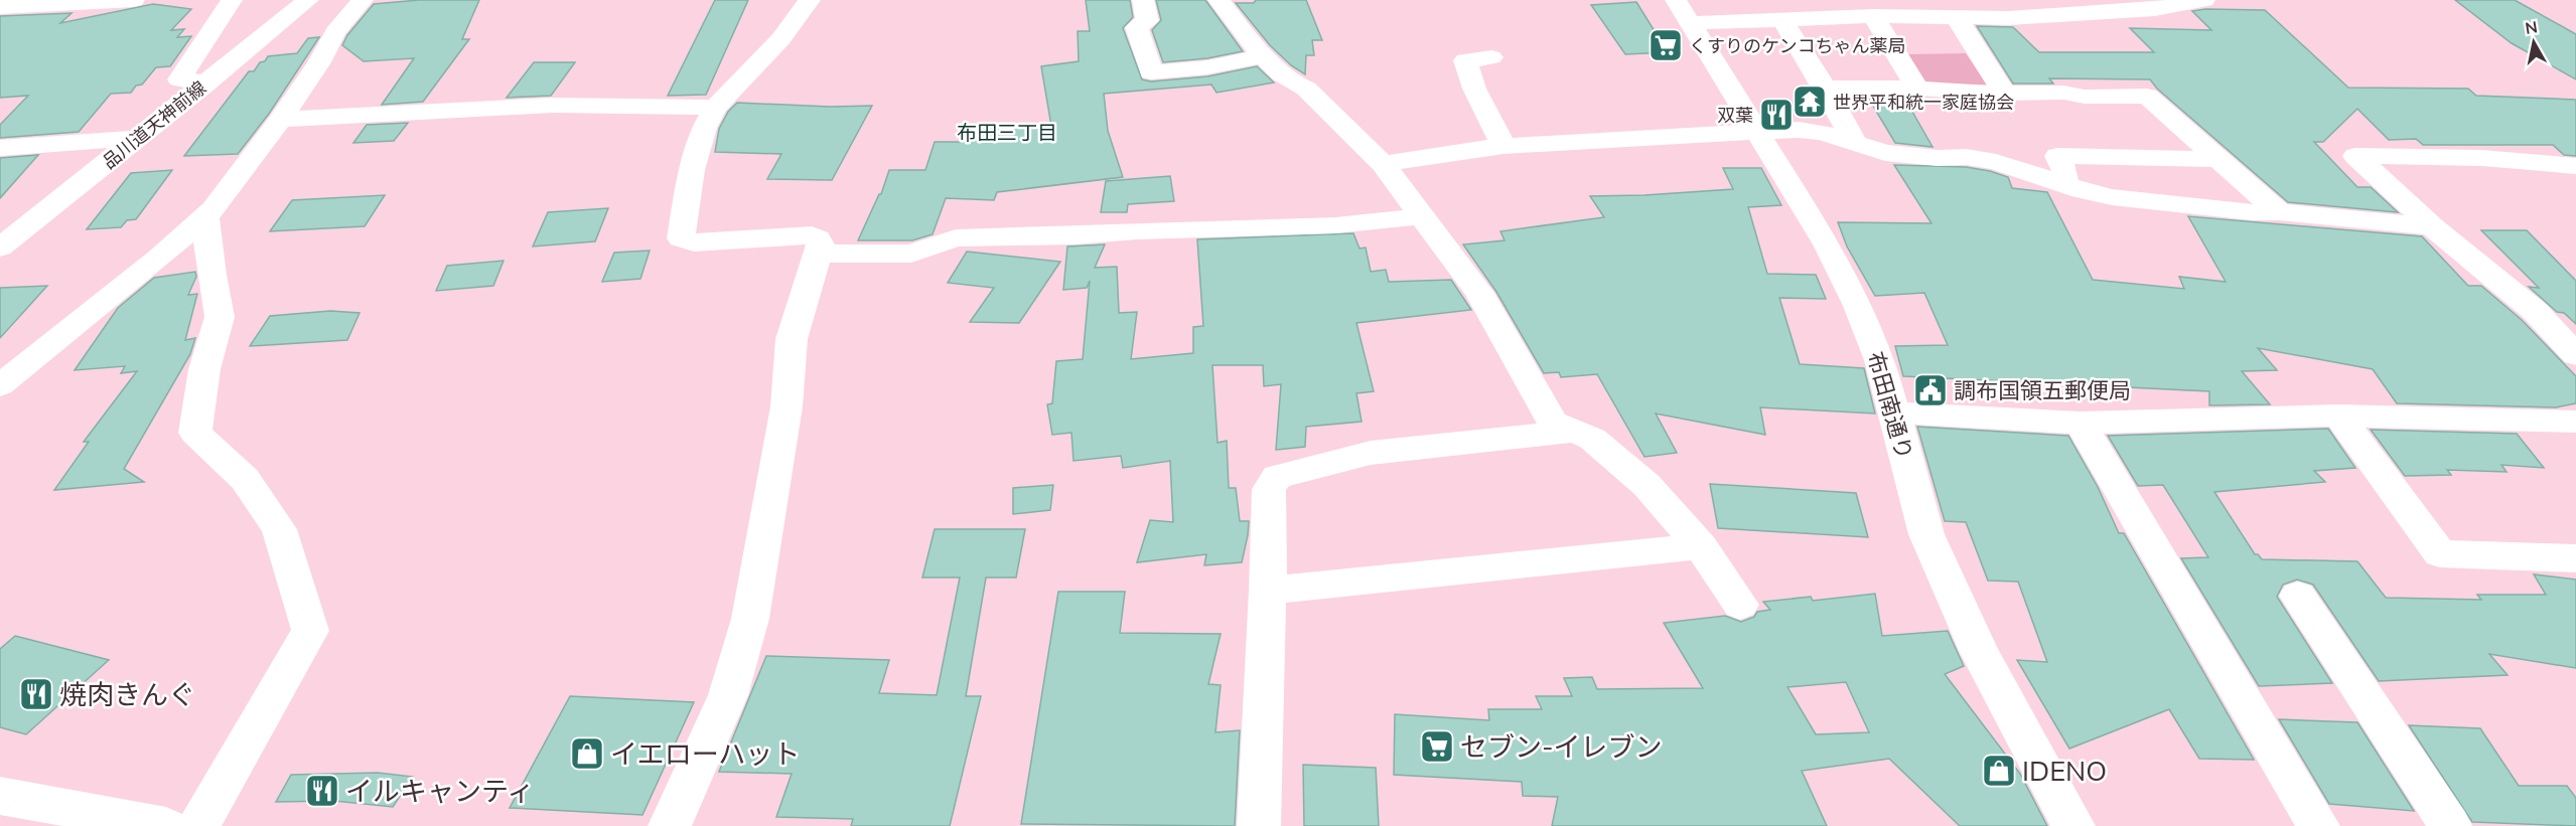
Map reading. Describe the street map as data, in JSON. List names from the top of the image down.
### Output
{
  "streets": {
    "street": ["品川道天神前線", "布田南通り"]
  },
  "districts": ["布田三丁目"],
  "places": {
    "supermarket": ["くすりのケンコちゃん薬局", "セブン-イレブン"],
    "temple": ["世界平和統一家庭協会"],
    "restaurant": ["双葉", "焼肉きんぐ", "イルキャンティ"],
    "public building": ["調布国領五郵便局"],
    "shop": ["イエローハット", "IDENO"]
  },
  "north": "top"
}
